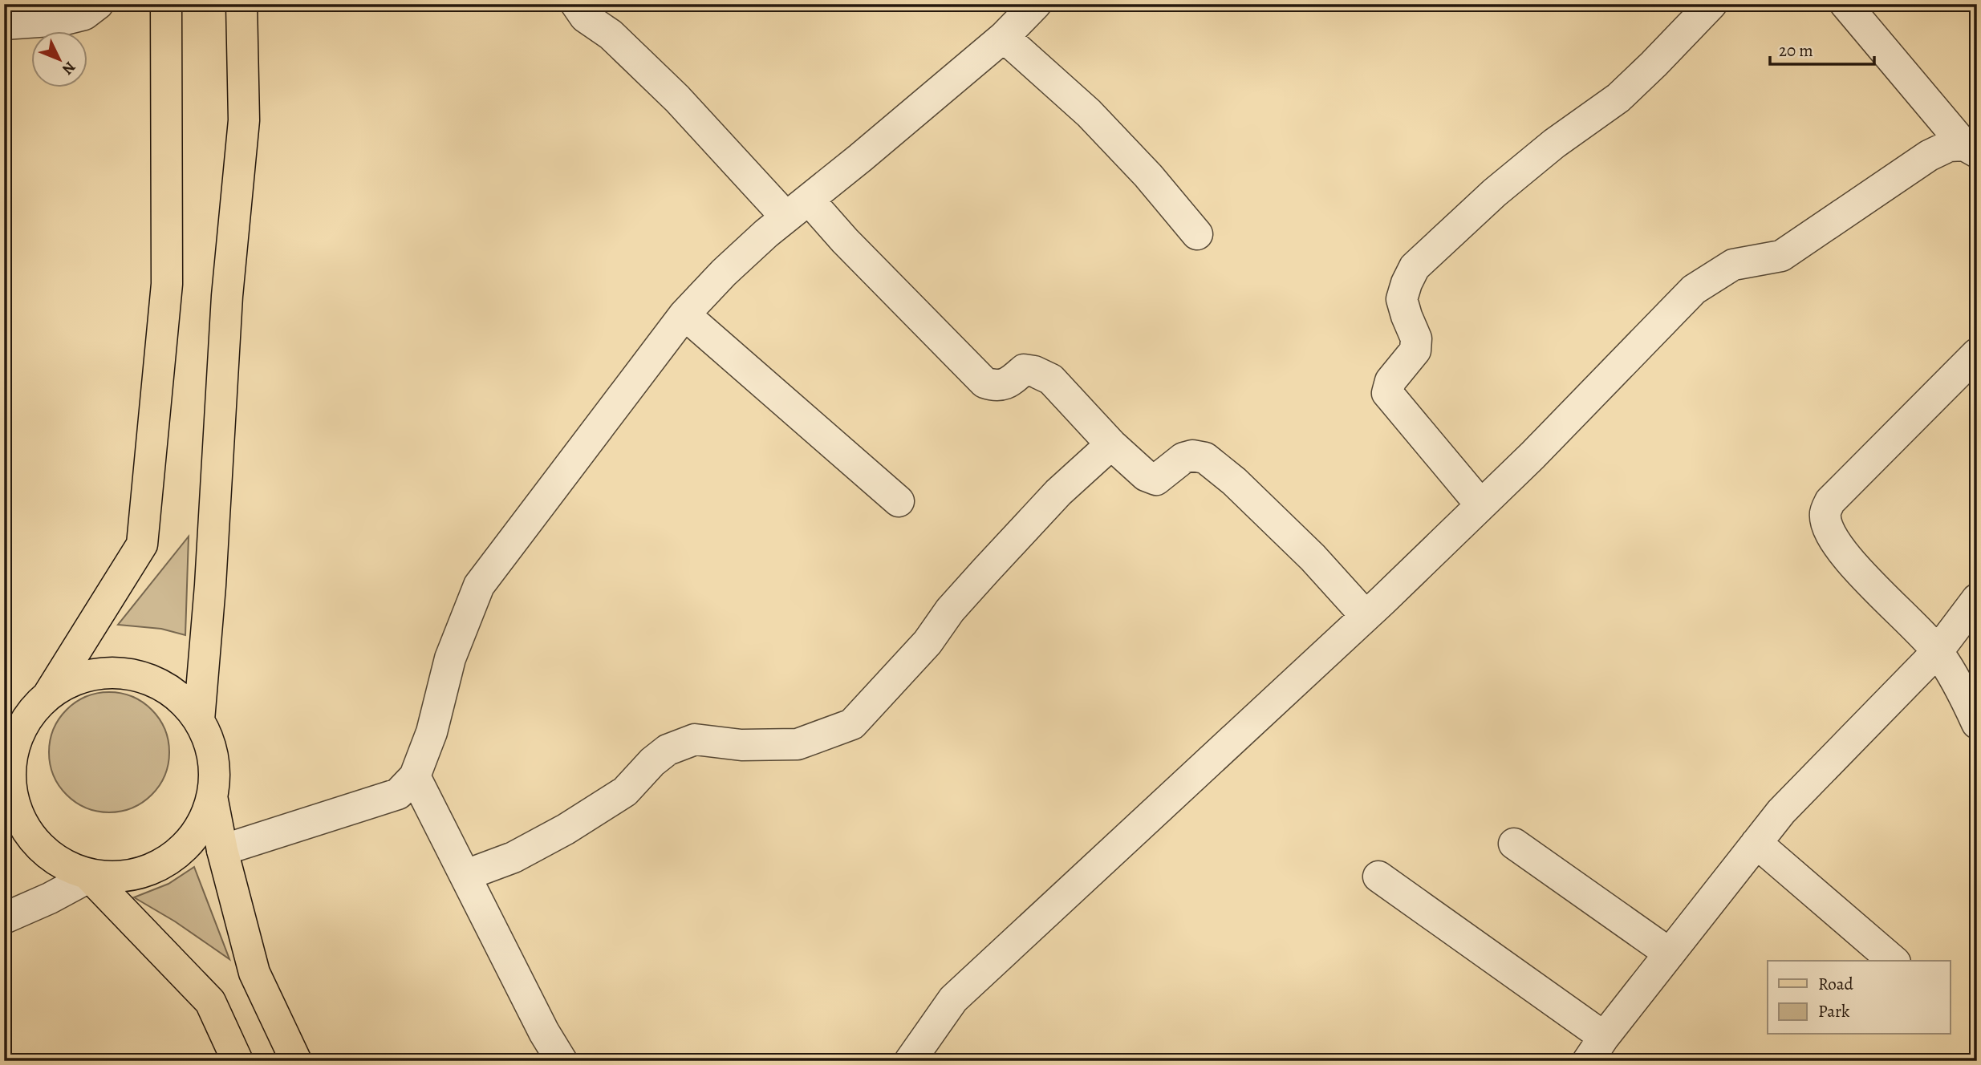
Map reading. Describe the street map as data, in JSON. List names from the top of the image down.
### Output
{
  "legend": ["Road", "Park"],
  "scale_bar": "20 m",
  "north": "bottom right"
}
